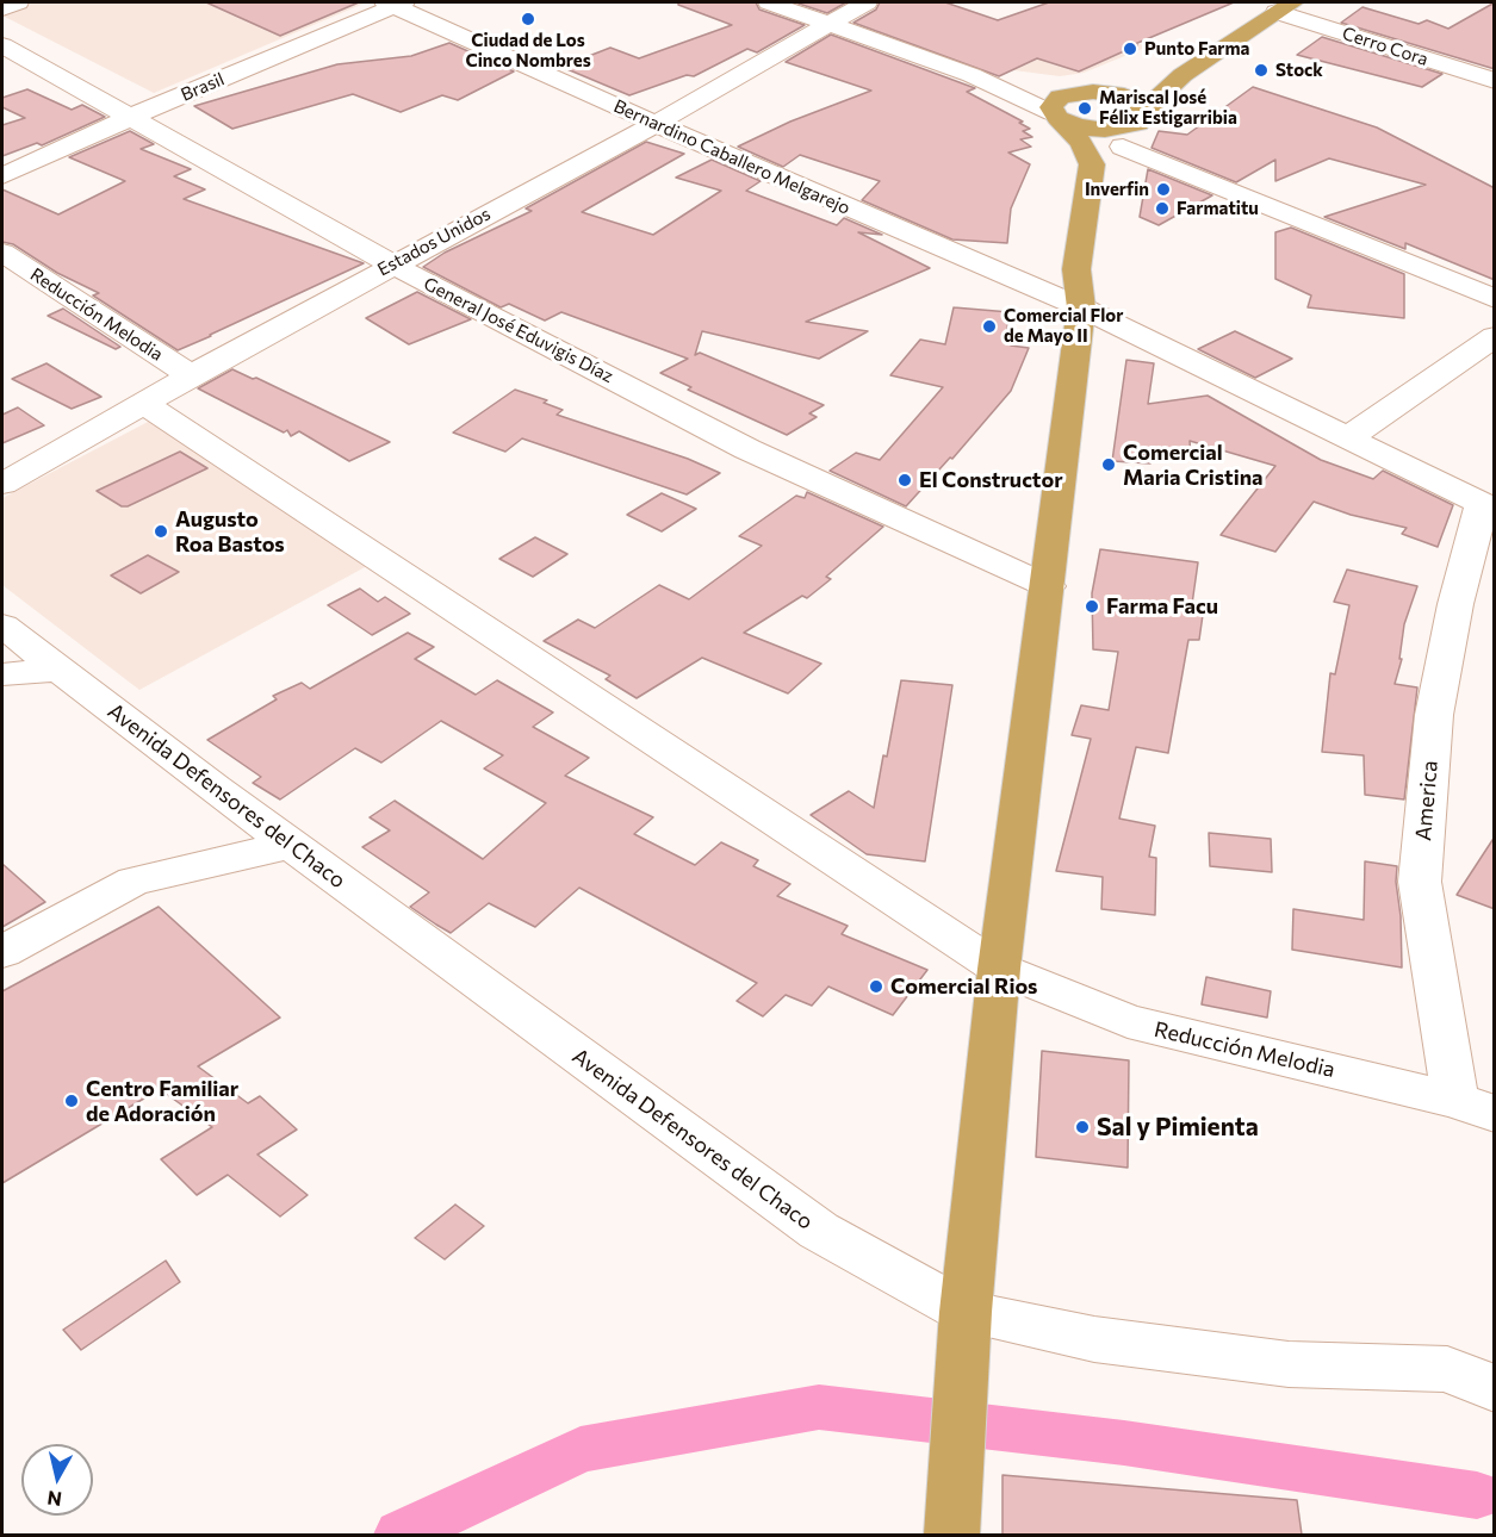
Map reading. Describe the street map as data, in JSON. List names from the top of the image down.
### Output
{
  "streets": {
    "street": [
      "Cerro Cora",
      "Brasil",
      "Bernardino Caballero Melgarejo",
      "Estados Unidos",
      "Reducción Melodia",
      "General José Eduvigis Díaz",
      "Avenida Defensores del Chaco",
      "America"
    ]
  },
  "crossings": [
    ["Brasil", "Bernardino Caballero Melgarejo"],
    ["Brasil", "General José Eduvigis Díaz"],
    ["Bernardino Caballero Melgarejo", "Estados Unidos"],
    ["Bernardino Caballero Melgarejo", "America"],
    ["Estados Unidos", "Reducción Melodia"],
    ["Estados Unidos", "General José Eduvigis Díaz"],
    ["Reducción Melodia", "America"]
  ],
  "places": [
    "Ciudad de Los Cinco Nombres",
    "Punto Farma",
    "Stock",
    "Mariscal José Félix Estigarribia",
    "Inverfin",
    "Farmatitu",
    "Comercial Flor de Mayo II",
    "Comercial Maria Cristina",
    "El Constructor",
    "Augusto Roa Bastos",
    "Farma Facu",
    "Comercial Rios",
    "Centro Familiar de Adoración",
    "Sal y Pimienta"
  ],
  "north": "bottom"
}
